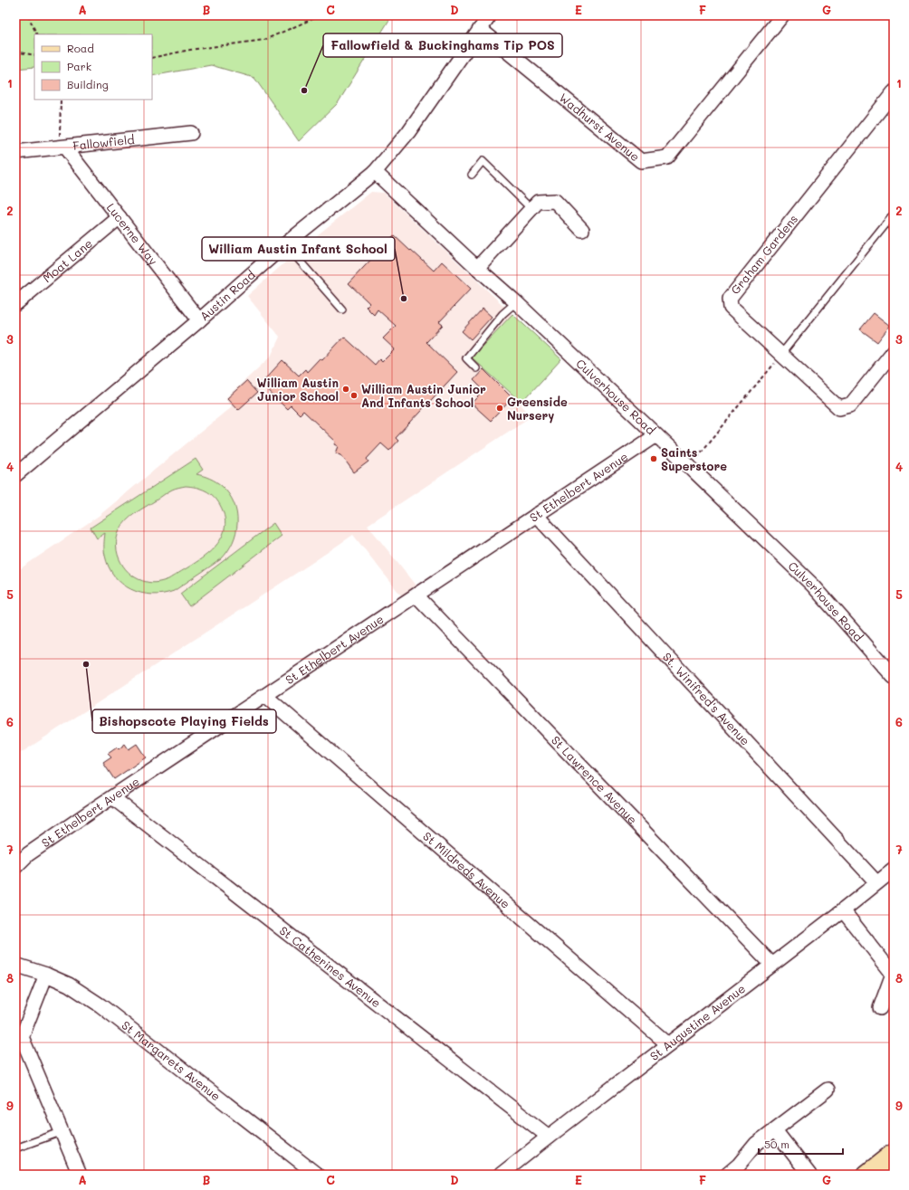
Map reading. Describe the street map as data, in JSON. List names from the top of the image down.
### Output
{
  "streets": {
    "street": [
      "Wadhurst Avenue",
      "Fallowfield",
      "Lucerne Way",
      "Graham Gardens",
      "Moat Lane",
      "Austin Road",
      "Culverhouse Road",
      "St Ethelbert Avenue",
      "St. Winifred's Avenue",
      "St Lawrence Avenue",
      "St Mildreds Avenue",
      "St Catherines Avenue",
      "St Augustine Avenue",
      "St Margarets Avenue"
    ]
  },
  "crossings": [
    ["Wadhurst Avenue", "Austin Road"],
    ["Fallowfield", "Lucerne Way"],
    ["Lucerne Way", "Moat Lane"],
    ["Lucerne Way", "Austin Road"],
    ["Austin Road", "Culverhouse Road"],
    ["Culverhouse Road", "St Ethelbert Avenue"],
    ["St Ethelbert Avenue", "St. Winifred's Avenue"],
    ["St Ethelbert Avenue", "St Lawrence Avenue"],
    ["St Ethelbert Avenue", "St Mildreds Avenue"],
    ["St Ethelbert Avenue", "St Catherines Avenue"],
    ["St. Winifred's Avenue", "St Augustine Avenue"],
    ["St Lawrence Avenue", "St Augustine Avenue"],
    ["St Mildreds Avenue", "St Augustine Avenue"],
    ["St Catherines Avenue", "St Augustine Avenue"]
  ],
  "places": [
    "Fallowfield & Buckinghams Tip POS",
    "William Austin Infant School",
    "William Austin Junior School",
    "William Austin Junior And Infants School",
    "Greenside Nursery",
    "Saints Superstore",
    "Bishopscote Playing Fields"
  ],
  "legend": ["Road", "Park", "Building"],
  "scale_bar": "50 m",
  "grid": {
    "columns": [
      "A",
      "B",
      "C",
      "D",
      "E",
      "F",
      "G"
    ],
    "rows": [
      "1",
      "2",
      "3",
      "4",
      "5",
      "6",
      "7",
      "8",
      "9"
    ]
  }
}
